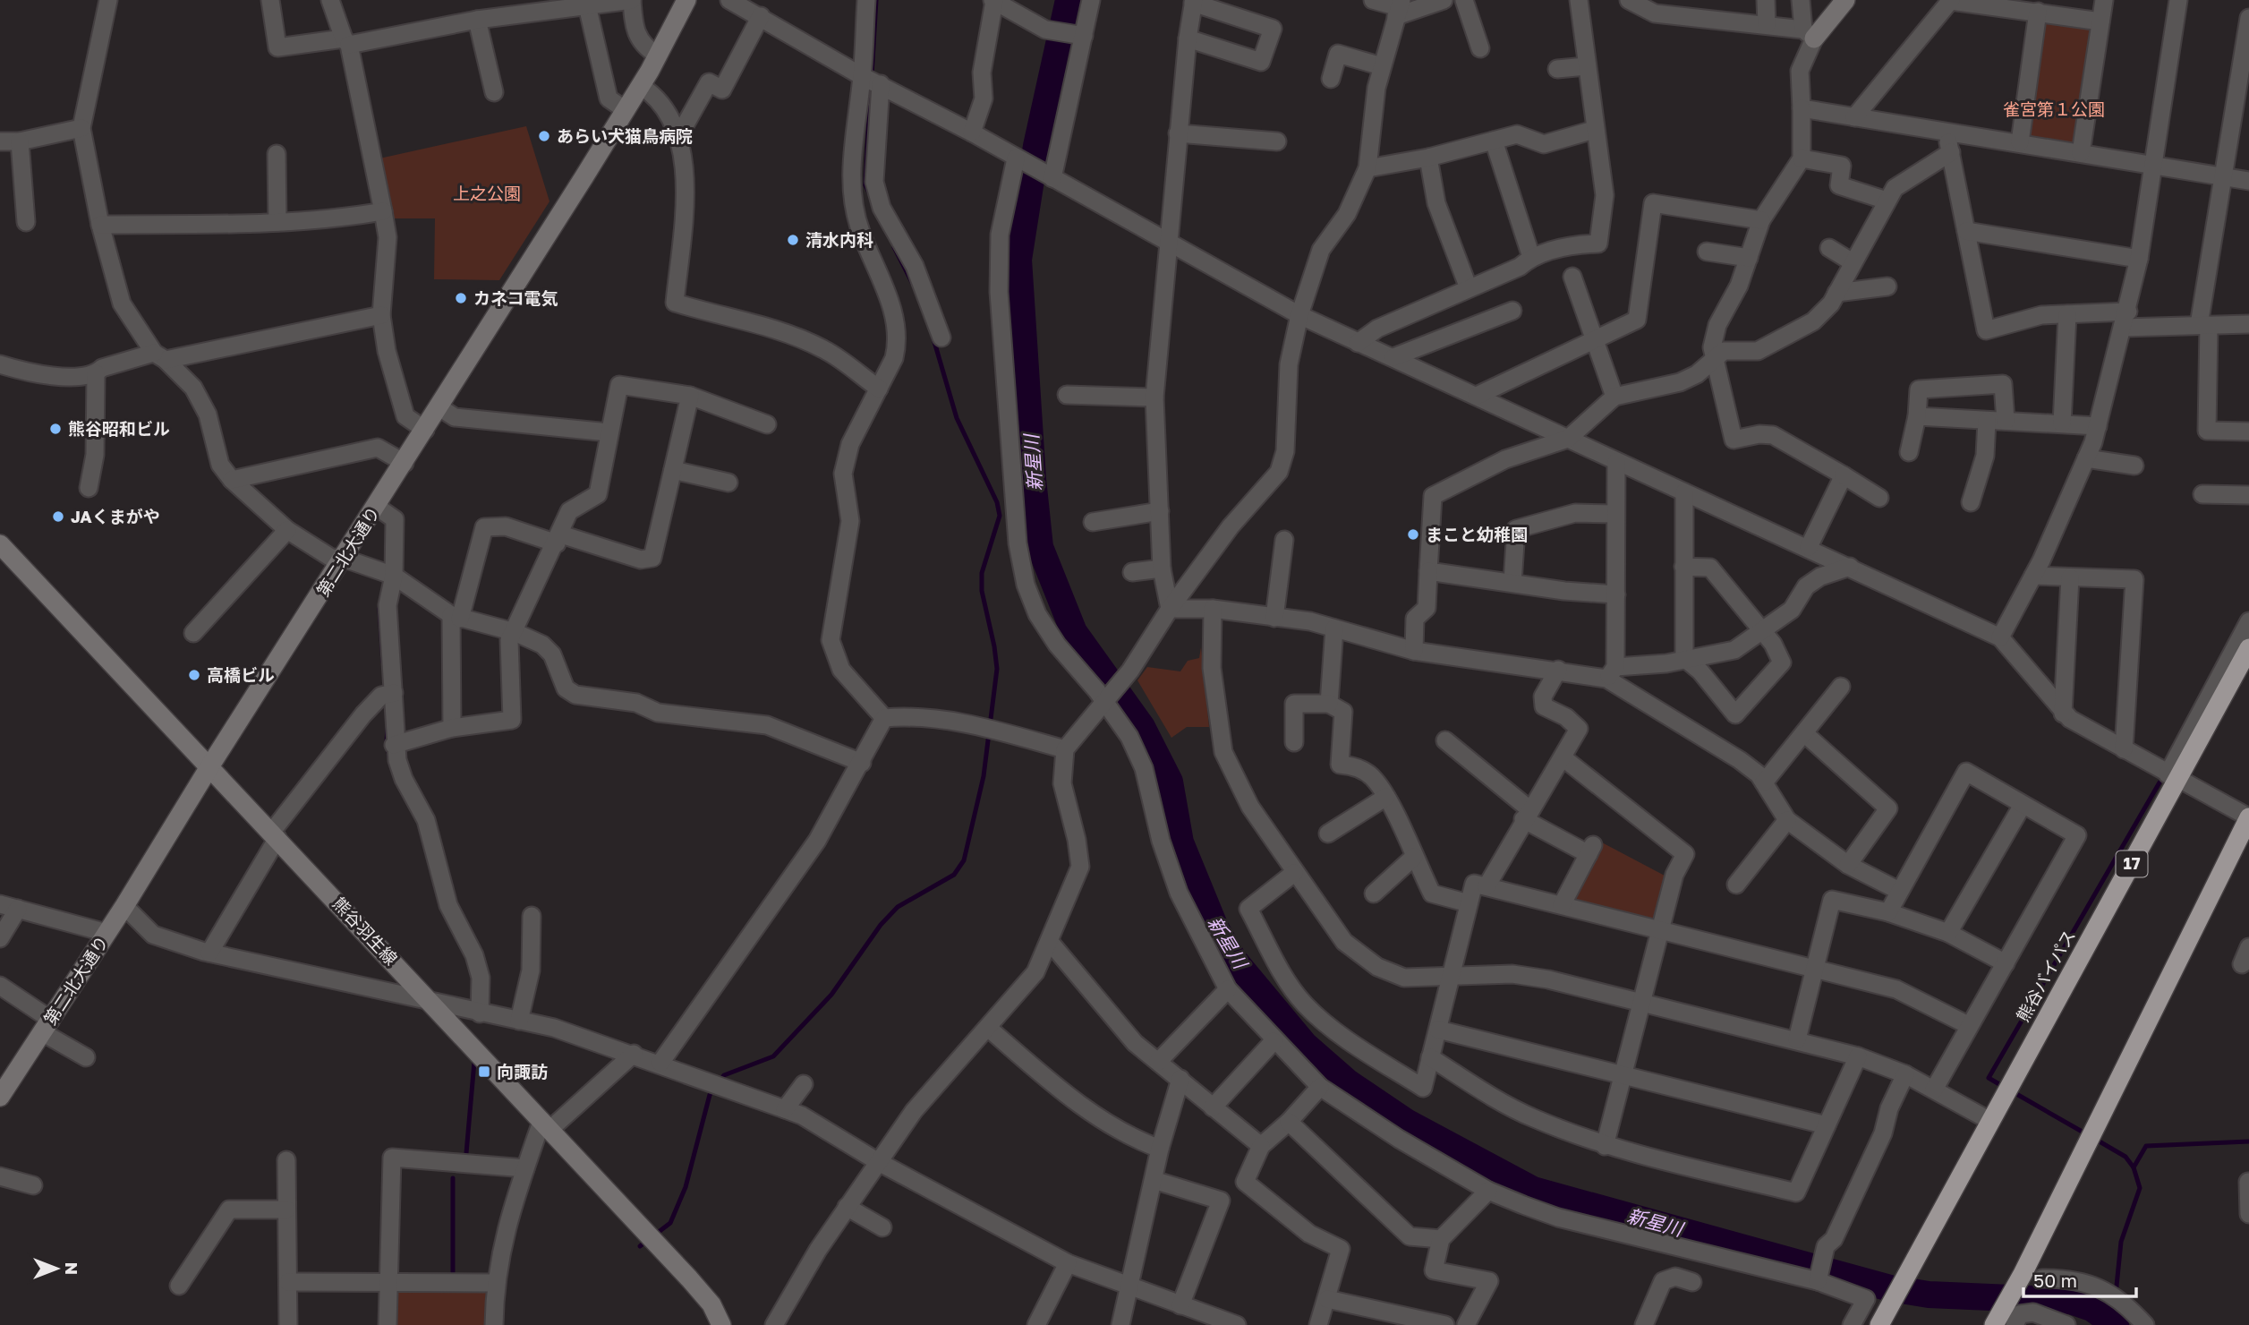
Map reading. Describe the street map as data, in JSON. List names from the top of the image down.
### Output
{
  "streets": {
    "highway": ["17", "熊谷バイパス"],
    "street": ["第二北大通り", "熊谷羽生線"]
  },
  "crossings": [
    ["第二北大通り", "熊谷羽生線"]
  ],
  "water": ["新星川"],
  "parks": ["雀宮第１公園", "上之公園"],
  "places": {
    "other": [
      "あらい犬猫鳥病院",
      "清水内科",
      "カネコ電気",
      "熊谷昭和ビル",
      "JAくまがや",
      "まこと幼稚園",
      "高橋ビル"
    ],
    "transit": ["向諏訪"]
  },
  "scale_bar": "50 m",
  "north": "right"
}
